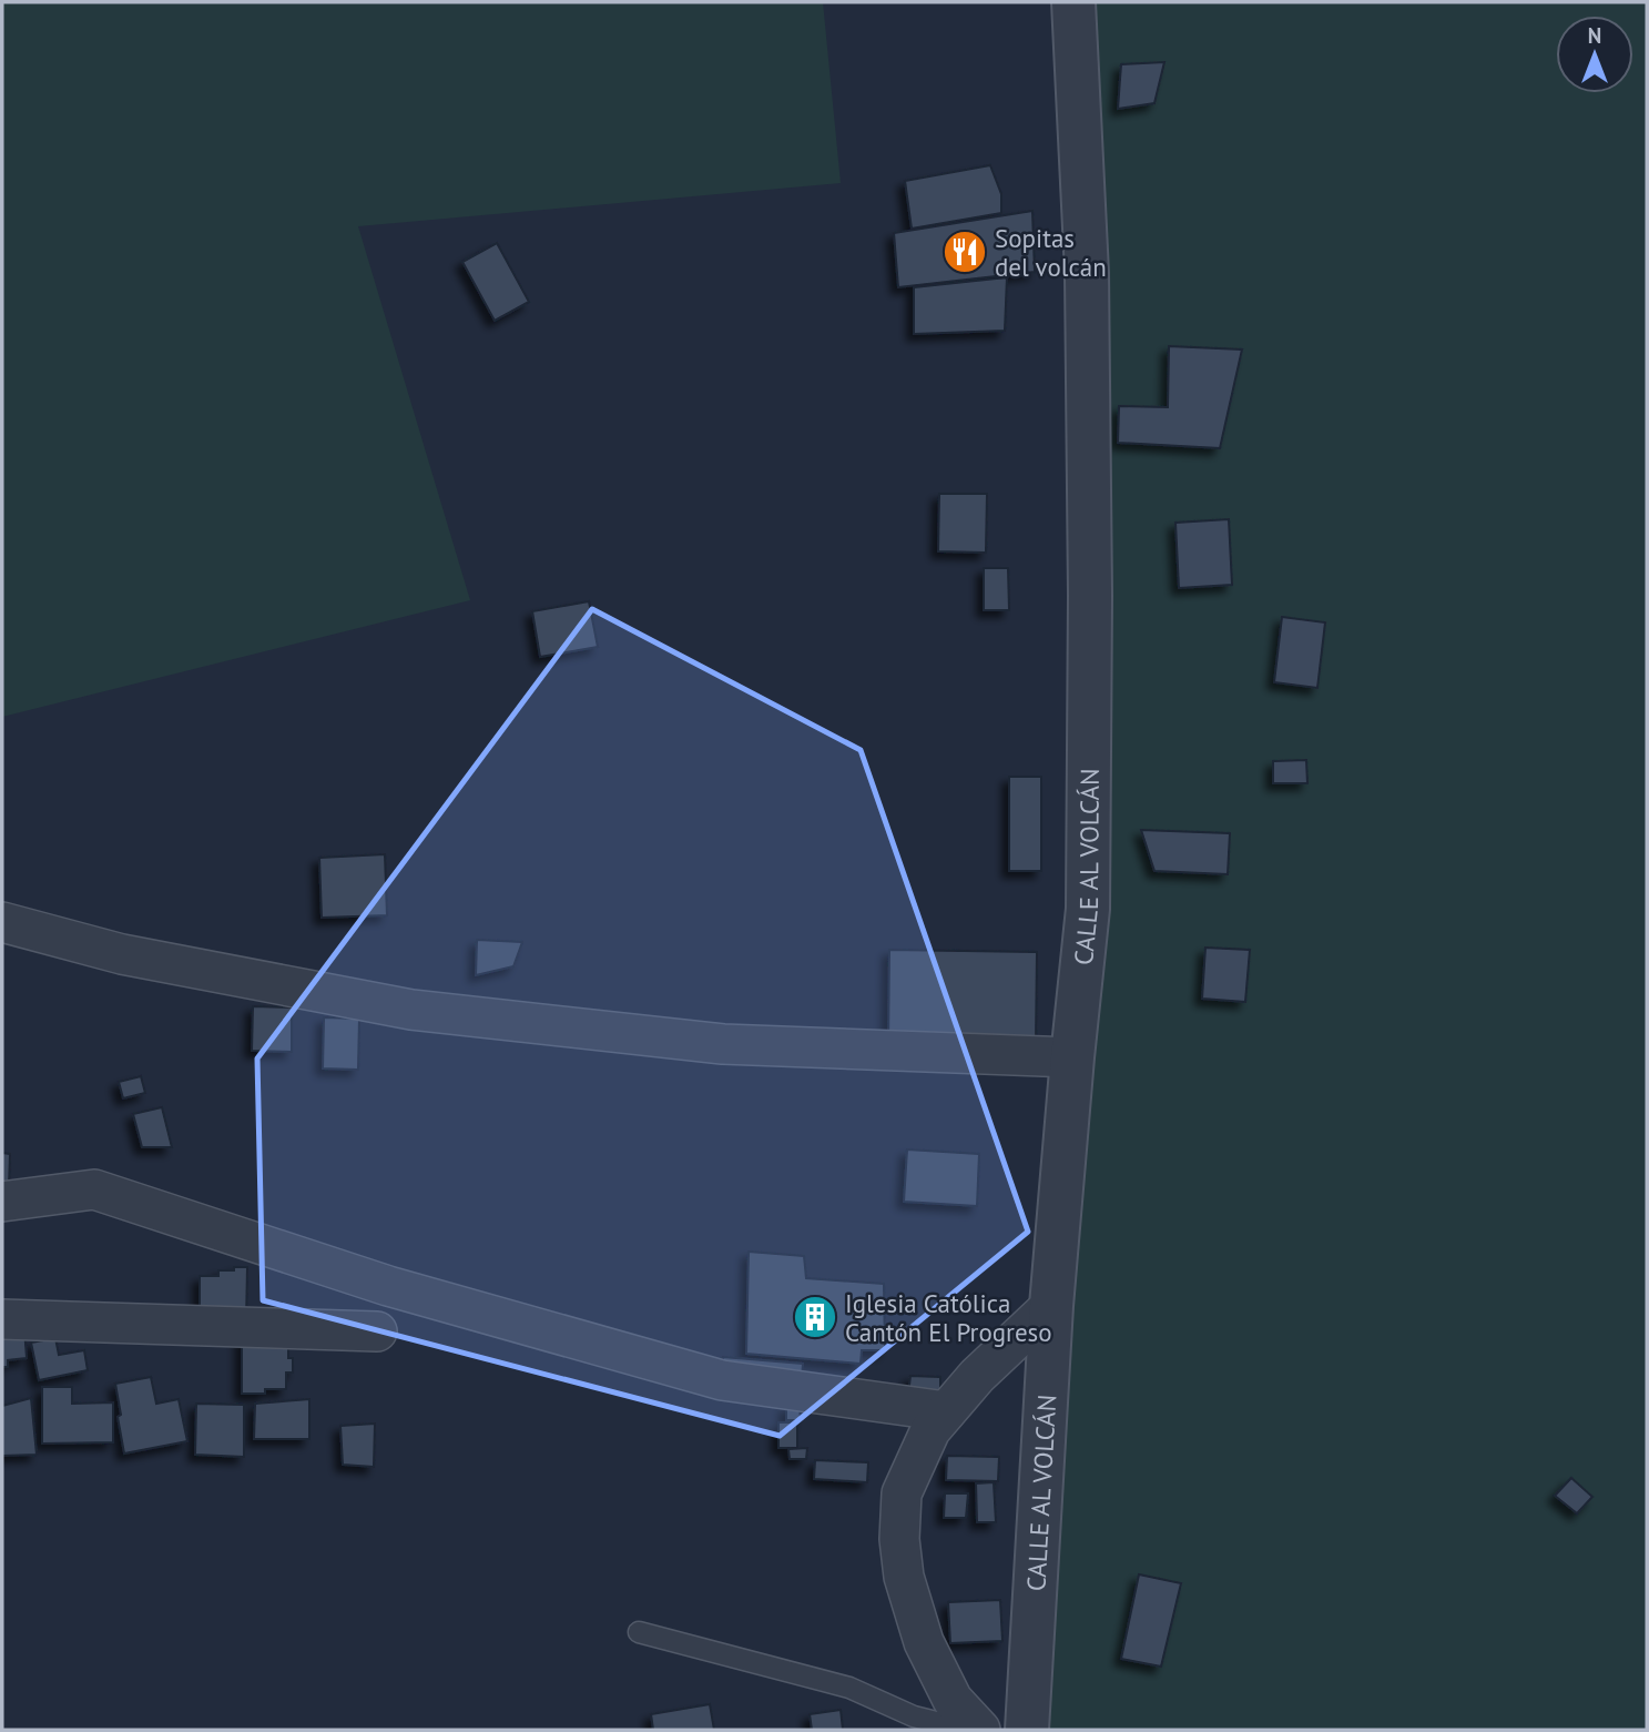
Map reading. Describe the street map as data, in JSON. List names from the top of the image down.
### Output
{
  "streets": {
    "street": ["CALLE AL VOLCÁN"]
  },
  "places": {
    "restaurant": ["Sopitas del volcán"],
    "building": ["Iglesia Católica Cantón El Progreso"]
  },
  "north": "top"
}
